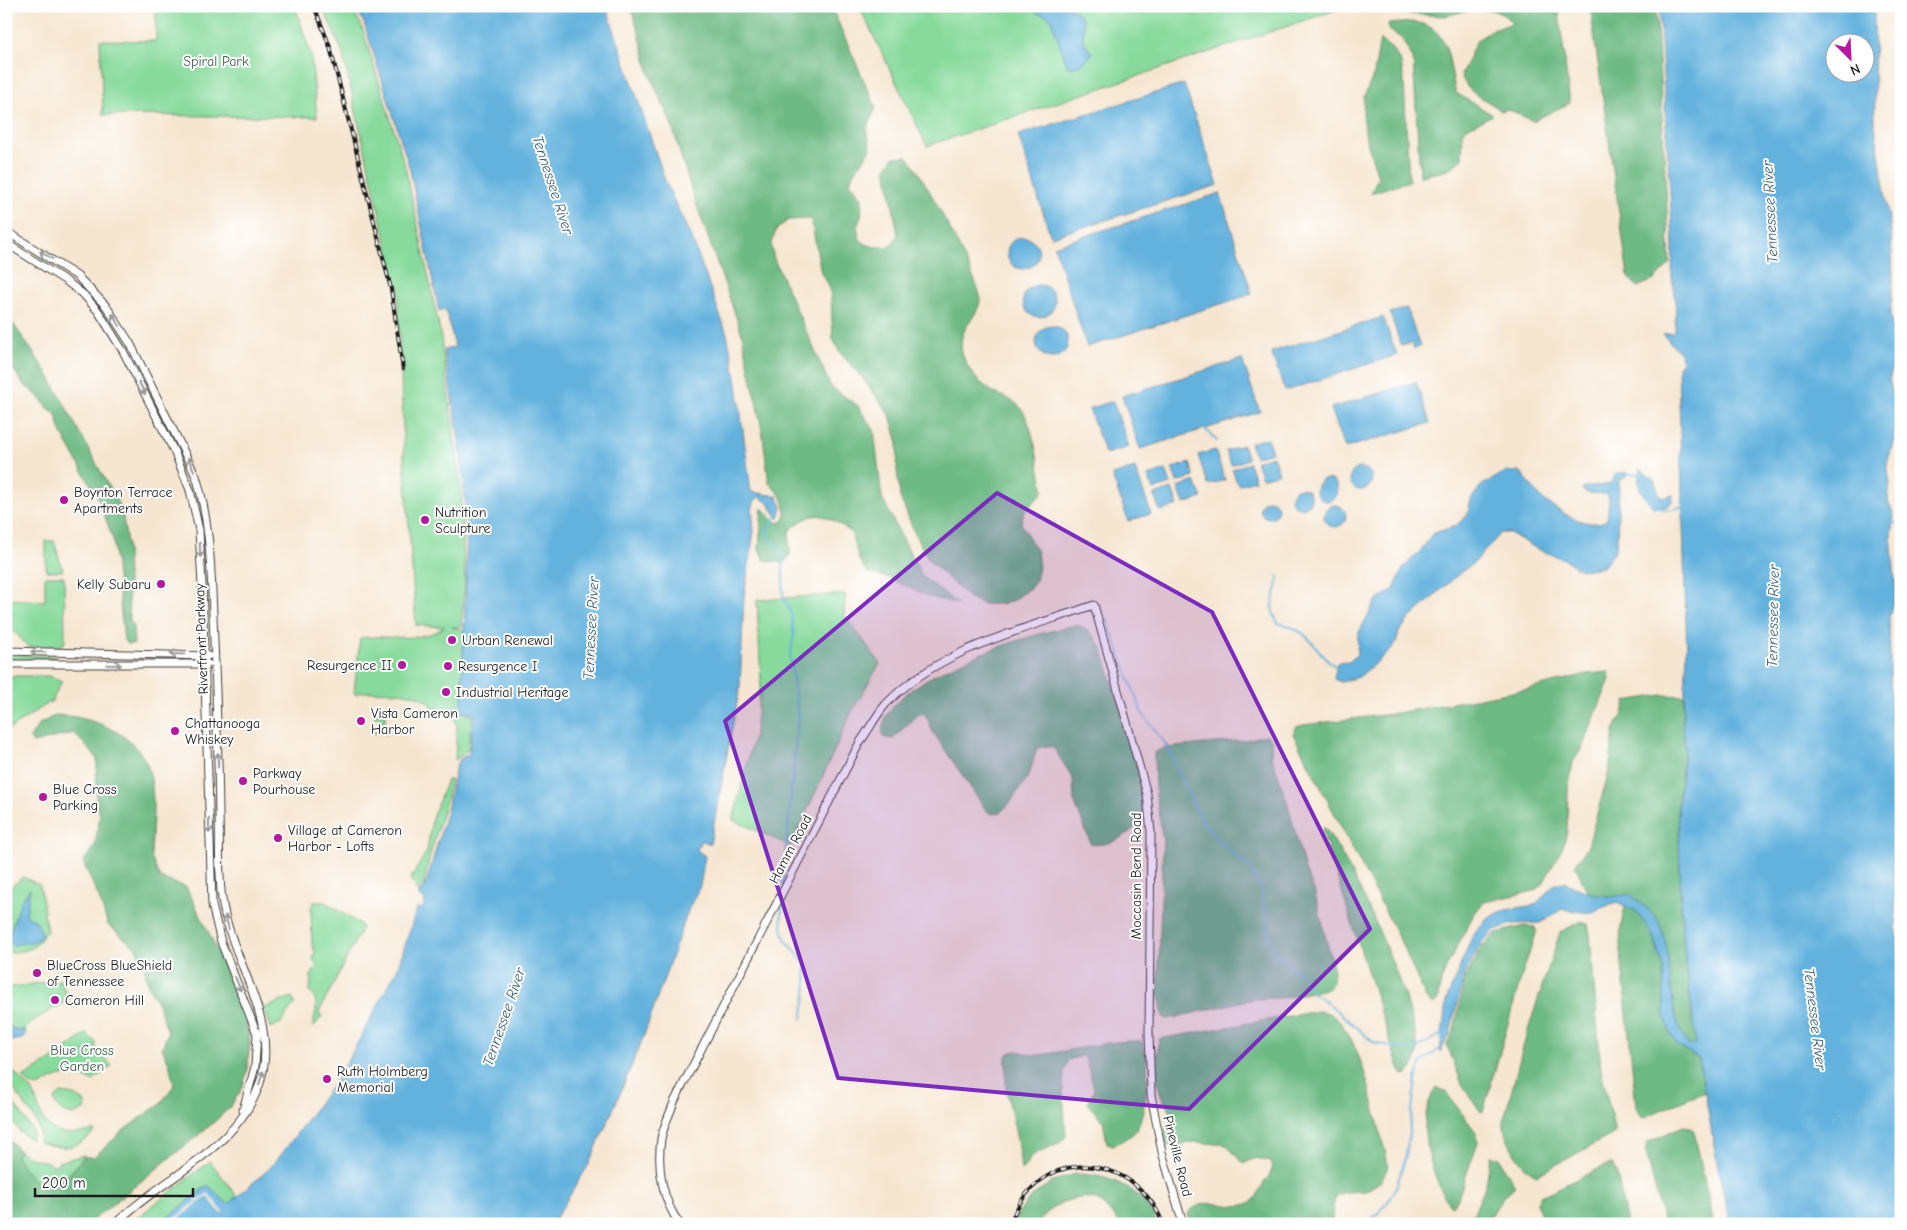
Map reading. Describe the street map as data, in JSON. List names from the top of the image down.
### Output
{
  "streets": {
    "main road": [
      "Riverfront Parkway",
      "Hamm Road",
      "Moccasin Bend Road",
      "Pineville Road"
    ]
  },
  "crossings": [
    ["Hamm Road", "Moccasin Bend Road"],
    ["Moccasin Bend Road", "Pineville Road"]
  ],
  "water": ["Tennessee River"],
  "parks": ["Spiral Park", "Blue Cross Garden"],
  "places": [
    "Boynton Terrace Apartments",
    "Nutrition Sculpture",
    "Kelly Subaru",
    "Urban Renewal",
    "Resurgence II",
    "Resurgence I",
    "Industrial Heritage",
    "Vista Cameron Harbor",
    "Chattanooga Whiskey",
    "Parkway Pourhouse",
    "Blue Cross Parking",
    "Village at Cameron Harbor - Lofts",
    "BlueCross BlueShield of Tennessee",
    "Cameron Hill",
    "Ruth Holmberg Memorial"
  ],
  "scale_bar": "200 m",
  "north": "bottom right"
}
